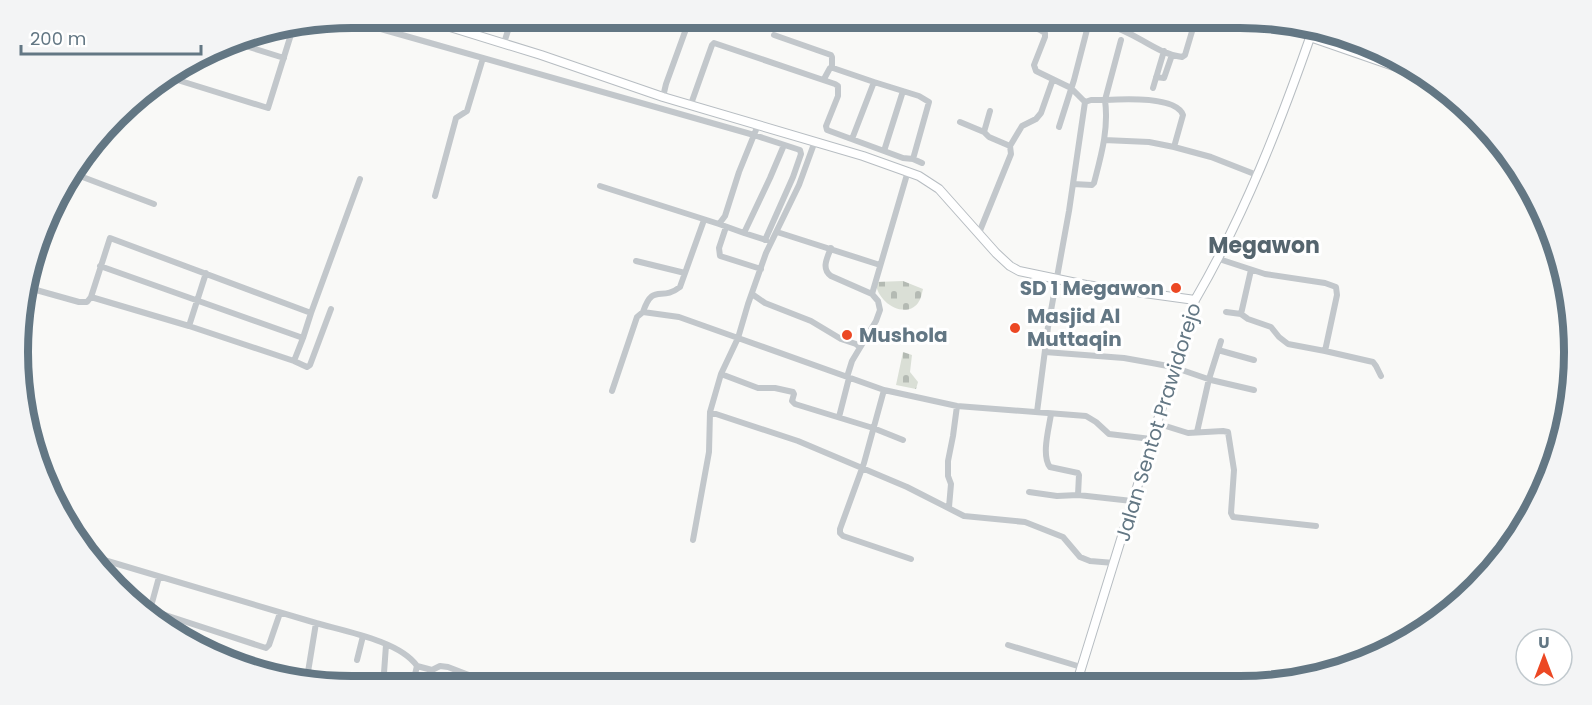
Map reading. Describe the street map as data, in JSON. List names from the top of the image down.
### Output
{
  "streets": {
    "street": ["Jalan Sentot Prawidorejo"]
  },
  "districts": ["Megawon"],
  "places": ["SD 1 Megawon", "Masjid Al Muttaqin", "Mushola"],
  "scale_bar": "200 m",
  "north": "top"
}
